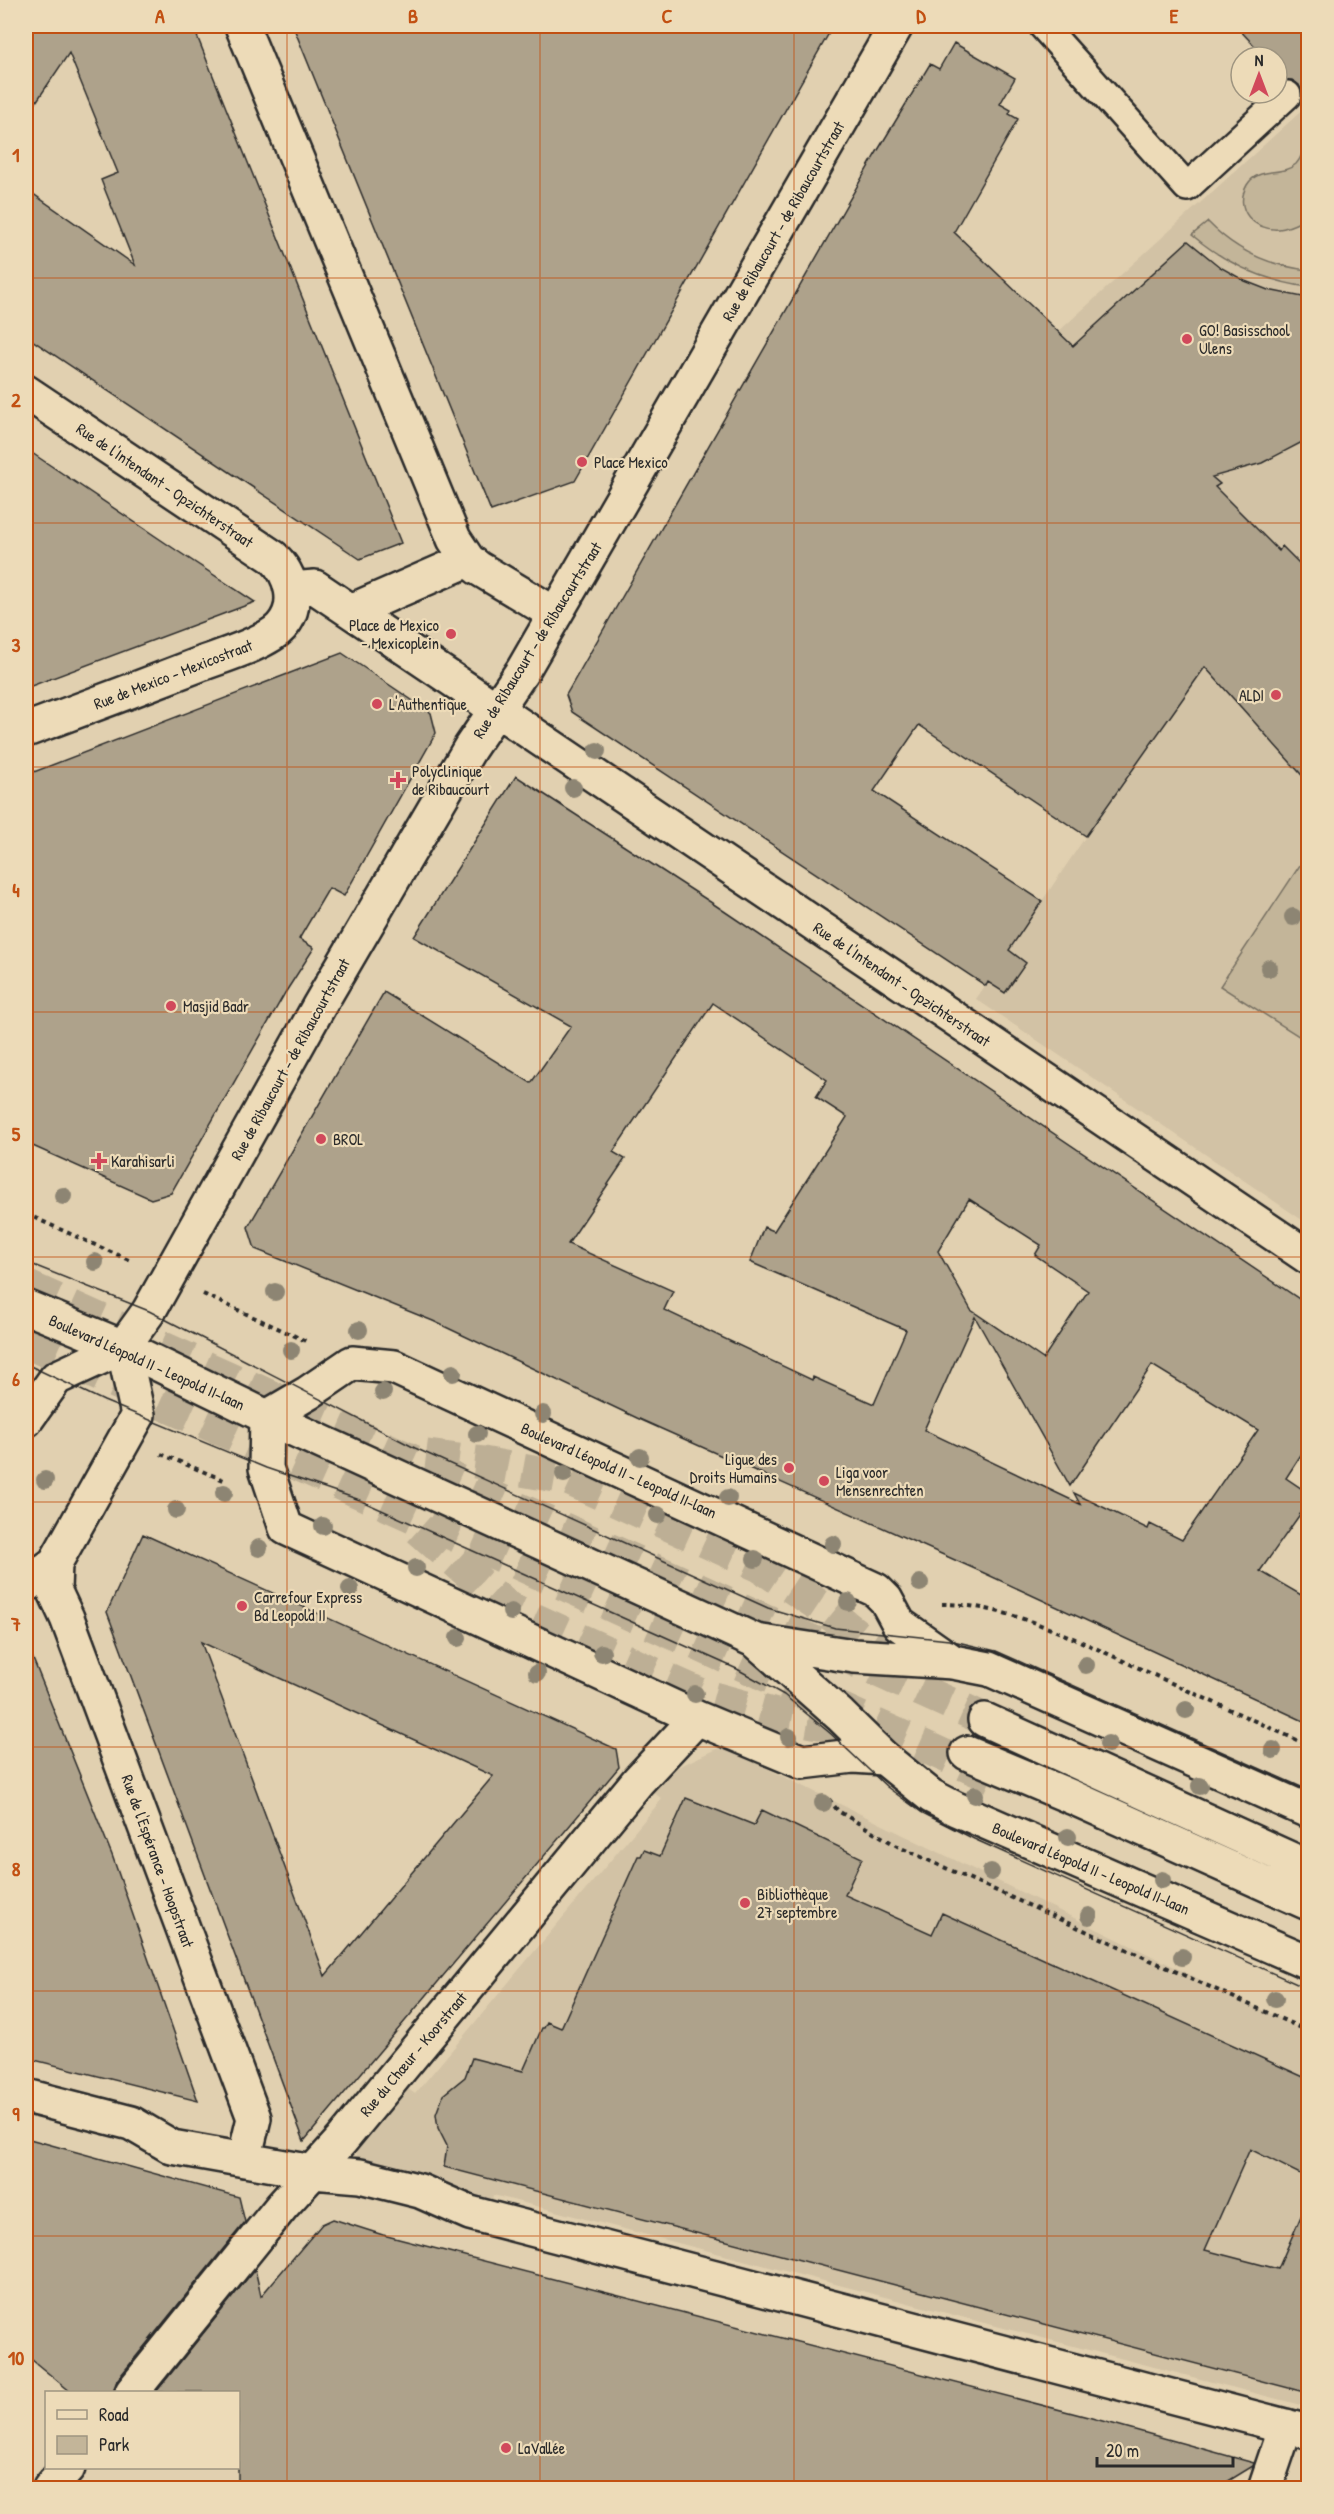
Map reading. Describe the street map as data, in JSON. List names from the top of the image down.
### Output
{
  "streets": {
    "main road": [
      "Rue de Ribaucourt - de Ribaucourtstraat",
      "Rue de l'Intendant - Opzichterstraat",
      "Rue de Mexico - Mexicostraat",
      "Boulevard Léopold II - Leopold II-laan",
      "Rue de l'Espérance - Hoopstraat",
      "Rue du Chœur - Koorstraat"
    ]
  },
  "crossings": [
    ["Rue de Ribaucourt - de Ribaucourtstraat", "Rue de l'Intendant - Opzichterstraat"],
    ["Rue de Ribaucourt - de Ribaucourtstraat", "Boulevard Léopold II - Leopold II-laan"],
    ["Rue de l'Intendant - Opzichterstraat", "Rue de Mexico - Mexicostraat"]
  ],
  "places": {
    "other": [
      "GO! Basisschool Ulens",
      "Place Mexico",
      "Place de Mexico - Mexicoplein",
      "ALDI",
      "L'Authentique",
      "Masjid Badr",
      "BROL",
      "Ligue des Droits Humains",
      "Liga voor Mensenrechten",
      "Carrefour Express Bd Leopold II",
      "Bibliothèque 27 septembre",
      "LaVallée"
    ],
    "health": ["Polyclinique de Ribaucourt", "Karahisarli"]
  },
  "legend": ["Road", "Park"],
  "scale_bar": "20 m",
  "north": "top",
  "grid": {
    "columns": [
      "A",
      "B",
      "C",
      "D",
      "E"
    ],
    "rows": [
      "1",
      "2",
      "3",
      "4",
      "5",
      "6",
      "7",
      "8",
      "9",
      "10"
    ]
  }
}
